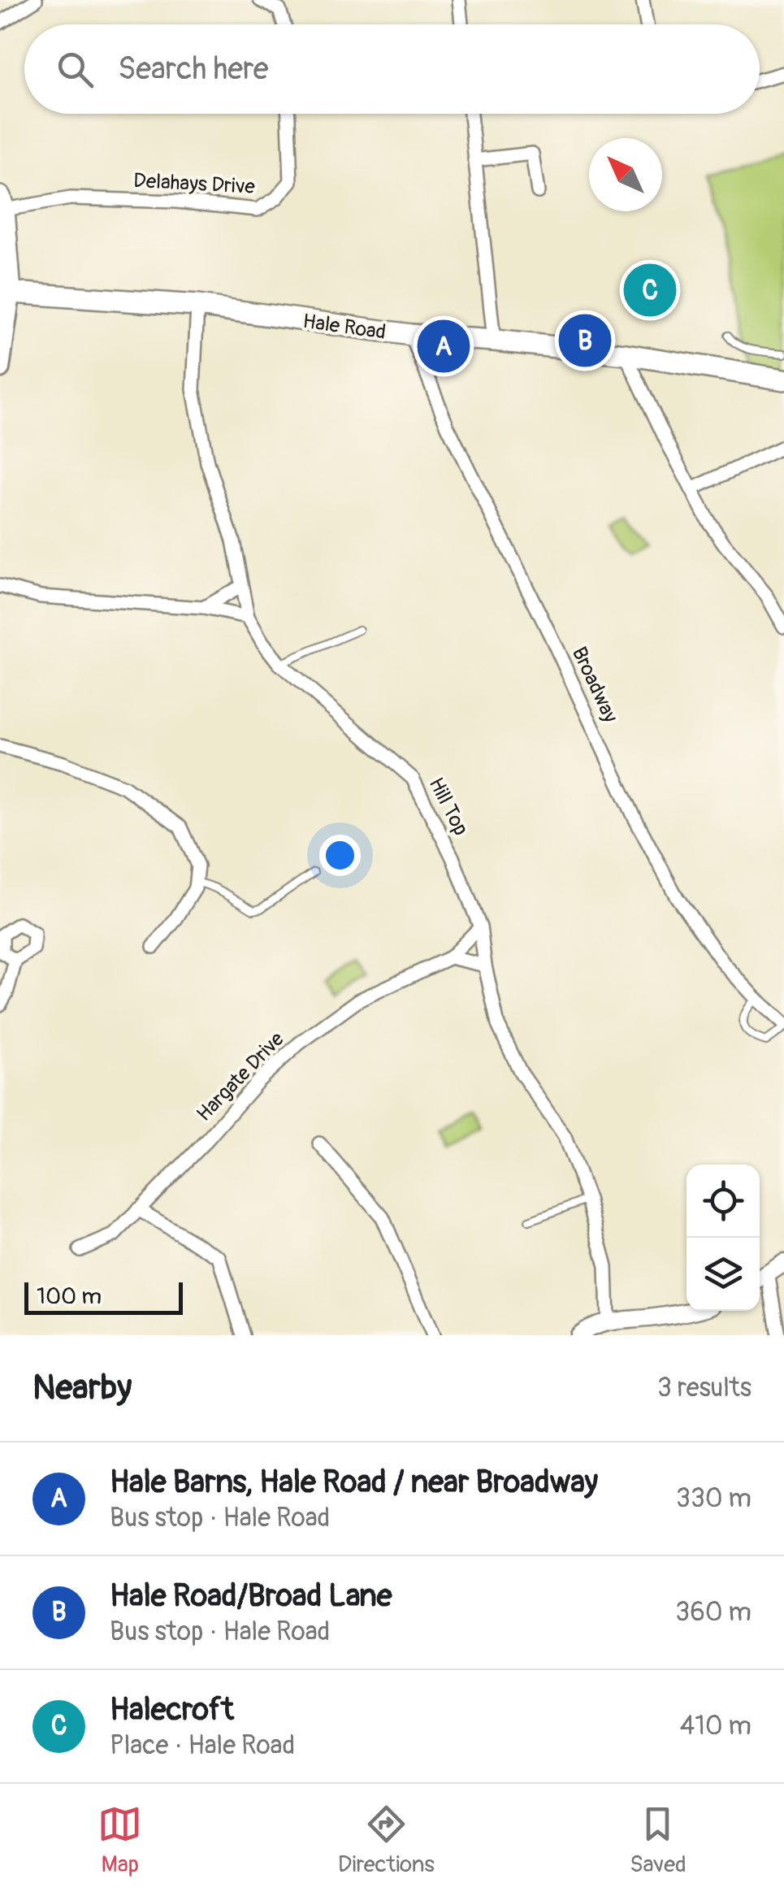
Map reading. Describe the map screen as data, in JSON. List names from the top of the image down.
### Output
{
  "streets": {
    "main road": ["Hale Road"],
    "street": [
      "Delahays Drive",
      "Broadway",
      "Hill Top",
      "Hargate Drive"
    ]
  },
  "crossings": [
    ["Hale Road", "Broadway"],
    ["Hale Road", "Hill Top"],
    ["Hill Top", "Hargate Drive"]
  ],
  "scale_bar": "100 m",
  "north": "top left",
  "page": {
    "search": "Search here",
    "pins": ["C", "B", "A"],
    "scale": "100 m",
    "heading": ["Nearby", "3 results"],
    "list": [
      {
        "mark": "A",
        "name": "Hale Barns, Hale Road / near Broadway",
        "note": "Bus stop · Hale Road",
        "value": "330 m"
      },
      {
        "mark": "B",
        "name": "Hale Road/Broad Lane",
        "note": "Bus stop · Hale Road",
        "value": "360 m"
      },
      {
        "mark": "C",
        "name": "Halecroft",
        "note": "Place · Hale Road",
        "value": "410 m"
      }
    ],
    "nav": ["Map", "Directions", "Saved"]
  }
}
